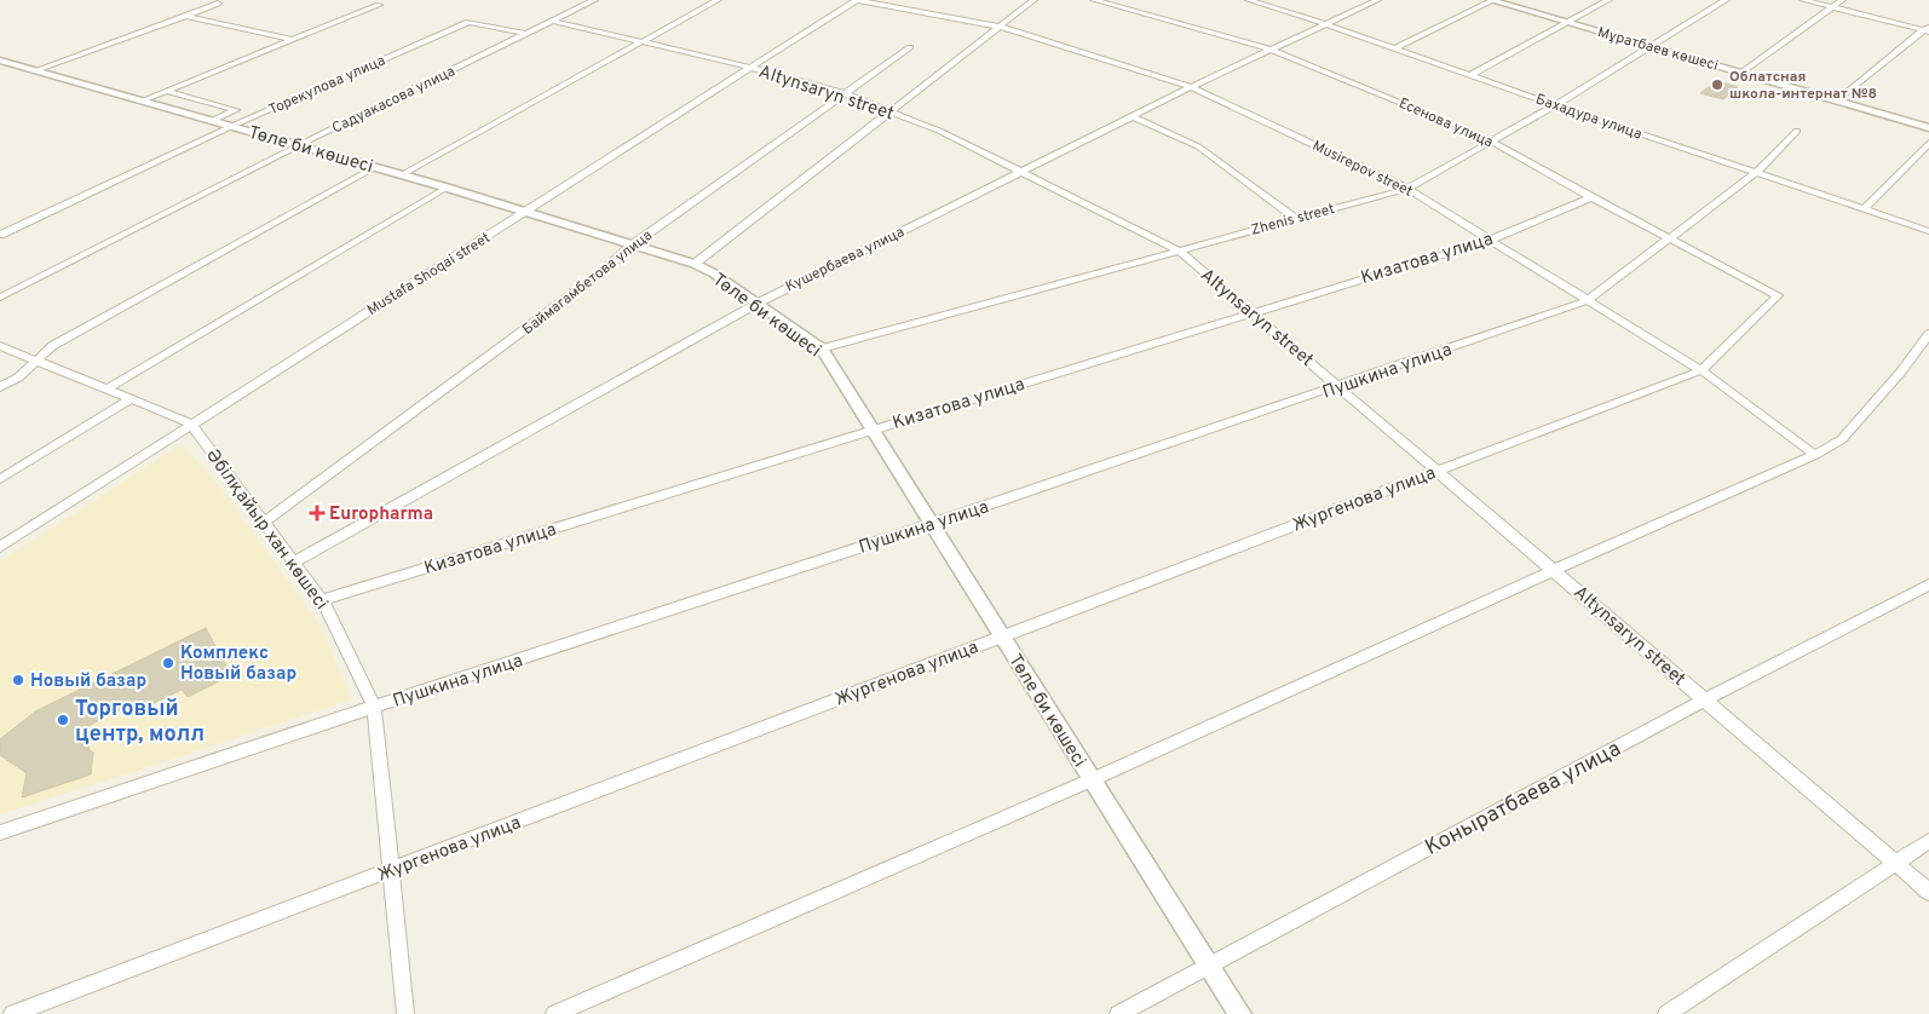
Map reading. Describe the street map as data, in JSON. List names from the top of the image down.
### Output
{
  "streets": {
    "street": [
      "Мұратбаев көшесі",
      "Торекулова улица",
      "Altynsaryn street",
      "Садуакасова улица",
      "Бахадура улица",
      "Есенова улица",
      "Төле би көшесі",
      "Musirepov street",
      "Zhenis street",
      "Кизатова улица",
      "Кушербаева улица",
      "Mustafa Shoqai street",
      "Баймагамбетова улица",
      "Пушкина улица",
      "Жургенова улица",
      "Әбілқайыр хан көшесі",
      "Коныратбаева улица"
    ]
  },
  "crossings": [
    ["Мұратбаев көшесі", "Zhenis street"],
    ["Торекулова улица", "Садуакасова улица"],
    ["Торекулова улица", "Төле би көшесі"],
    ["Altynsaryn street", "Садуакасова улица"],
    ["Altynsaryn street", "Zhenis street"],
    ["Altynsaryn street", "Кизатова улица"],
    ["Altynsaryn street", "Кушербаева улица"],
    ["Altynsaryn street", "Mustafa Shoqai street"],
    ["Altynsaryn street", "Баймагамбетова улица"],
    ["Altynsaryn street", "Пушкина улица"],
    ["Altynsaryn street", "Жургенова улица"],
    ["Altynsaryn street", "Коныратбаева улица"],
    ["Садуакасова улица", "Төле би көшесі"],
    ["Бахадура улица", "Zhenis street"],
    ["Бахадура улица", "Кушербаева улица"],
    ["Бахадура улица", "Пушкина улица"],
    ["Есенова улица", "Zhenis street"],
    ["Есенова улица", "Кизатова улица"],
    ["Есенова улица", "Кушербаева улица"],
    ["Есенова улица", "Пушкина улица"],
    ["Есенова улица", "Жургенова улица"],
    ["Төле би көшесі", "Zhenis street"],
    ["Төле би көшесі", "Кизатова улица"],
    ["Төле би көшесі", "Кушербаева улица"],
    ["Төле би көшесі", "Mustafa Shoqai street"],
    ["Төле би көшесі", "Баймагамбетова улица"],
    ["Төле би көшесі", "Пушкина улица"],
    ["Төле би көшесі", "Жургенова улица"],
    ["Төле би көшесі", "Коныратбаева улица"],
    ["Musirepov street", "Zhenis street"],
    ["Musirepov street", "Кизатова улица"],
    ["Musirepov street", "Кушербаева улица"],
    ["Musirepov street", "Mustafa Shoqai street"],
    ["Musirepov street", "Пушкина улица"],
    ["Musirepov street", "Жургенова улица"],
    ["Кизатова улица", "Әбілқайыр хан көшесі"],
    ["Кушербаева улица", "Әбілқайыр хан көшесі"],
    ["Mustafa Shoqai street", "Әбілқайыр хан көшесі"],
    ["Баймагамбетова улица", "Әбілқайыр хан көшесі"],
    ["Пушкина улица", "Әбілқайыр хан көшесі"],
    ["Жургенова улица", "Әбілқайыр хан көшесі"]
  ],
  "places": {
    "other": [
      "Облатсная школа-интернат №8",
      "Комплекс Новый базар",
      "Новый базар",
      "Торговый центр, молл"
    ],
    "health": ["Europharma"]
  }
}
